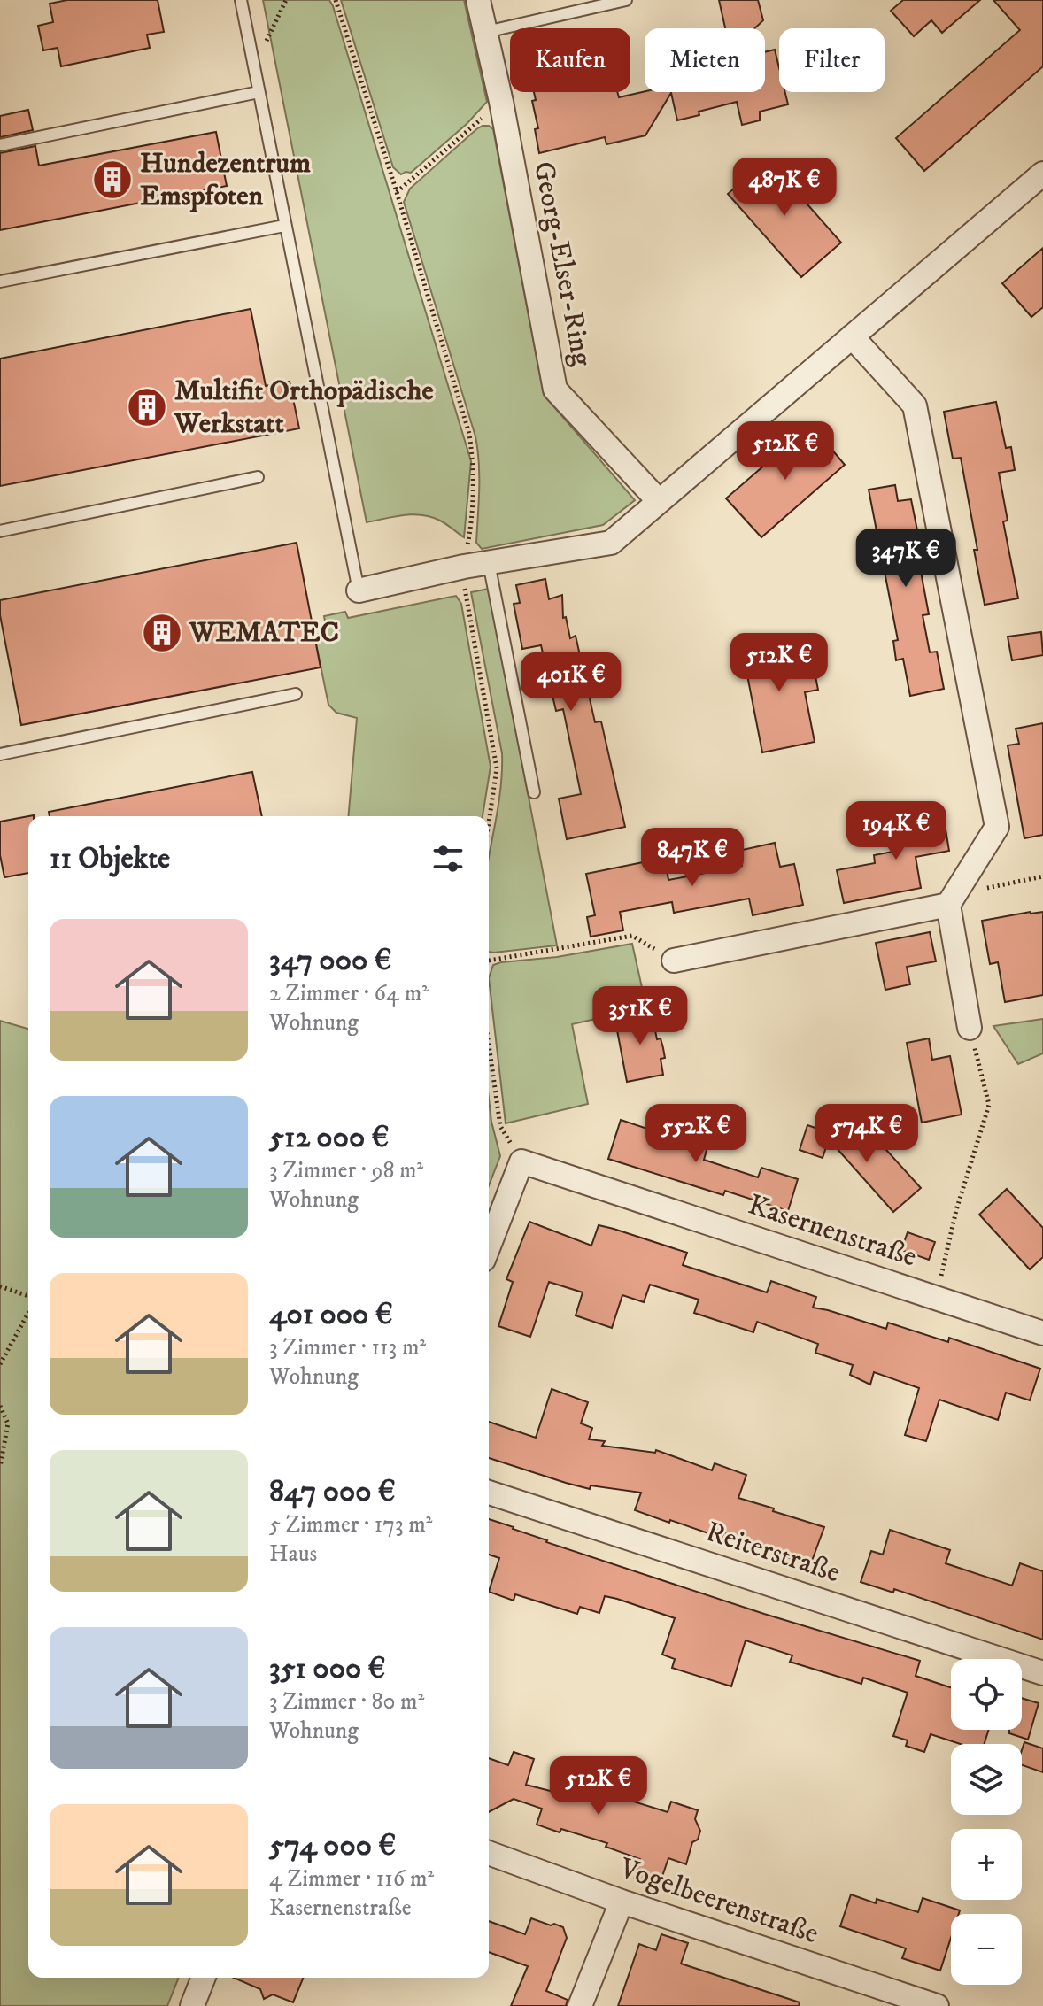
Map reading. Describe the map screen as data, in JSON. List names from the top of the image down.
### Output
{
  "streets": {
    "street": [
      "Georg-Elser-Ring",
      "Kasernenstraße",
      "Reiterstraße",
      "Vogelbeerenstraße"
    ]
  },
  "places": {
    "building": ["Hundezentrum Emspfoten", "Multifit Orthopädische Werkstatt", "WEMATEC"]
  },
  "page": {
    "chip": ["Kaufen", "Mieten", "Filter"],
    "price": [
      "487K €",
      "512K €",
      "347K €",
      "512K €",
      "401K €",
      "194K €",
      "847K €",
      "351K €",
      "552K €",
      "574K €",
      "512K €"
    ],
    "heading": "11 Objekte",
    "list": [
      {
        "name": "347 000 €",
        "note": "2 Zimmer · 64 m² · Wohnung"
      },
      {
        "name": "512 000 €",
        "note": "3 Zimmer · 98 m² · Wohnung"
      },
      {
        "name": "401 000 €",
        "note": "3 Zimmer · 113 m² · Wohnung"
      },
      {
        "name": "847 000 €",
        "note": "5 Zimmer · 173 m² · Haus"
      },
      {
        "name": "351 000 €",
        "note": "3 Zimmer · 80 m² · Wohnung"
      },
      {
        "name": "574 000 €",
        "note": "4 Zimmer · 116 m² · Kasernenstraße"
      }
    ],
    "map_buttons": ["+", "−"]
  }
}
